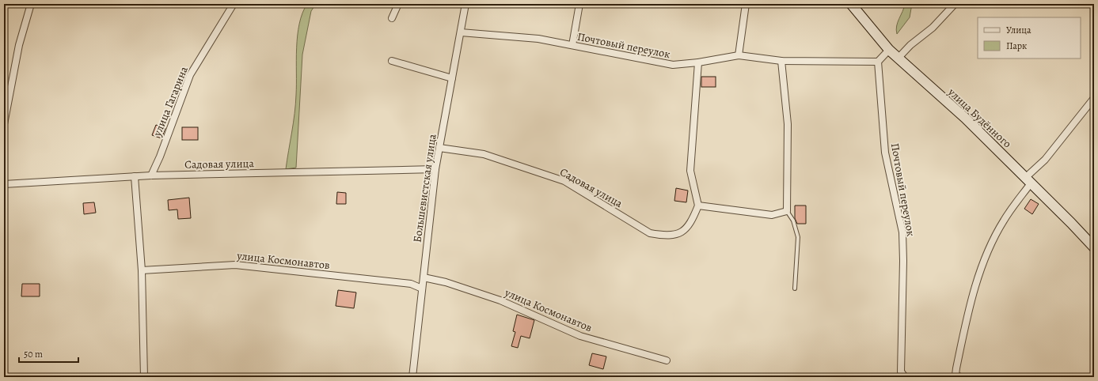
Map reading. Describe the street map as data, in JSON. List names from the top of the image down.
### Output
{
  "streets": {
    "main road": ["улица Будённого"],
    "street": [
      "Почтовый переулок",
      "улица Гагарина",
      "Садовая улица",
      "Большевистская улица",
      "улица Космонавтов"
    ]
  },
  "crossings": [
    ["Почтовый переулок", "Большевистская улица"],
    ["улица Гагарина", "Садовая улица"],
    ["Садовая улица", "Большевистская улица"],
    ["Большевистская улица", "улица Космонавтов"]
  ],
  "legend": ["Улица", "Парк"],
  "scale_bar": "50 m"
}
